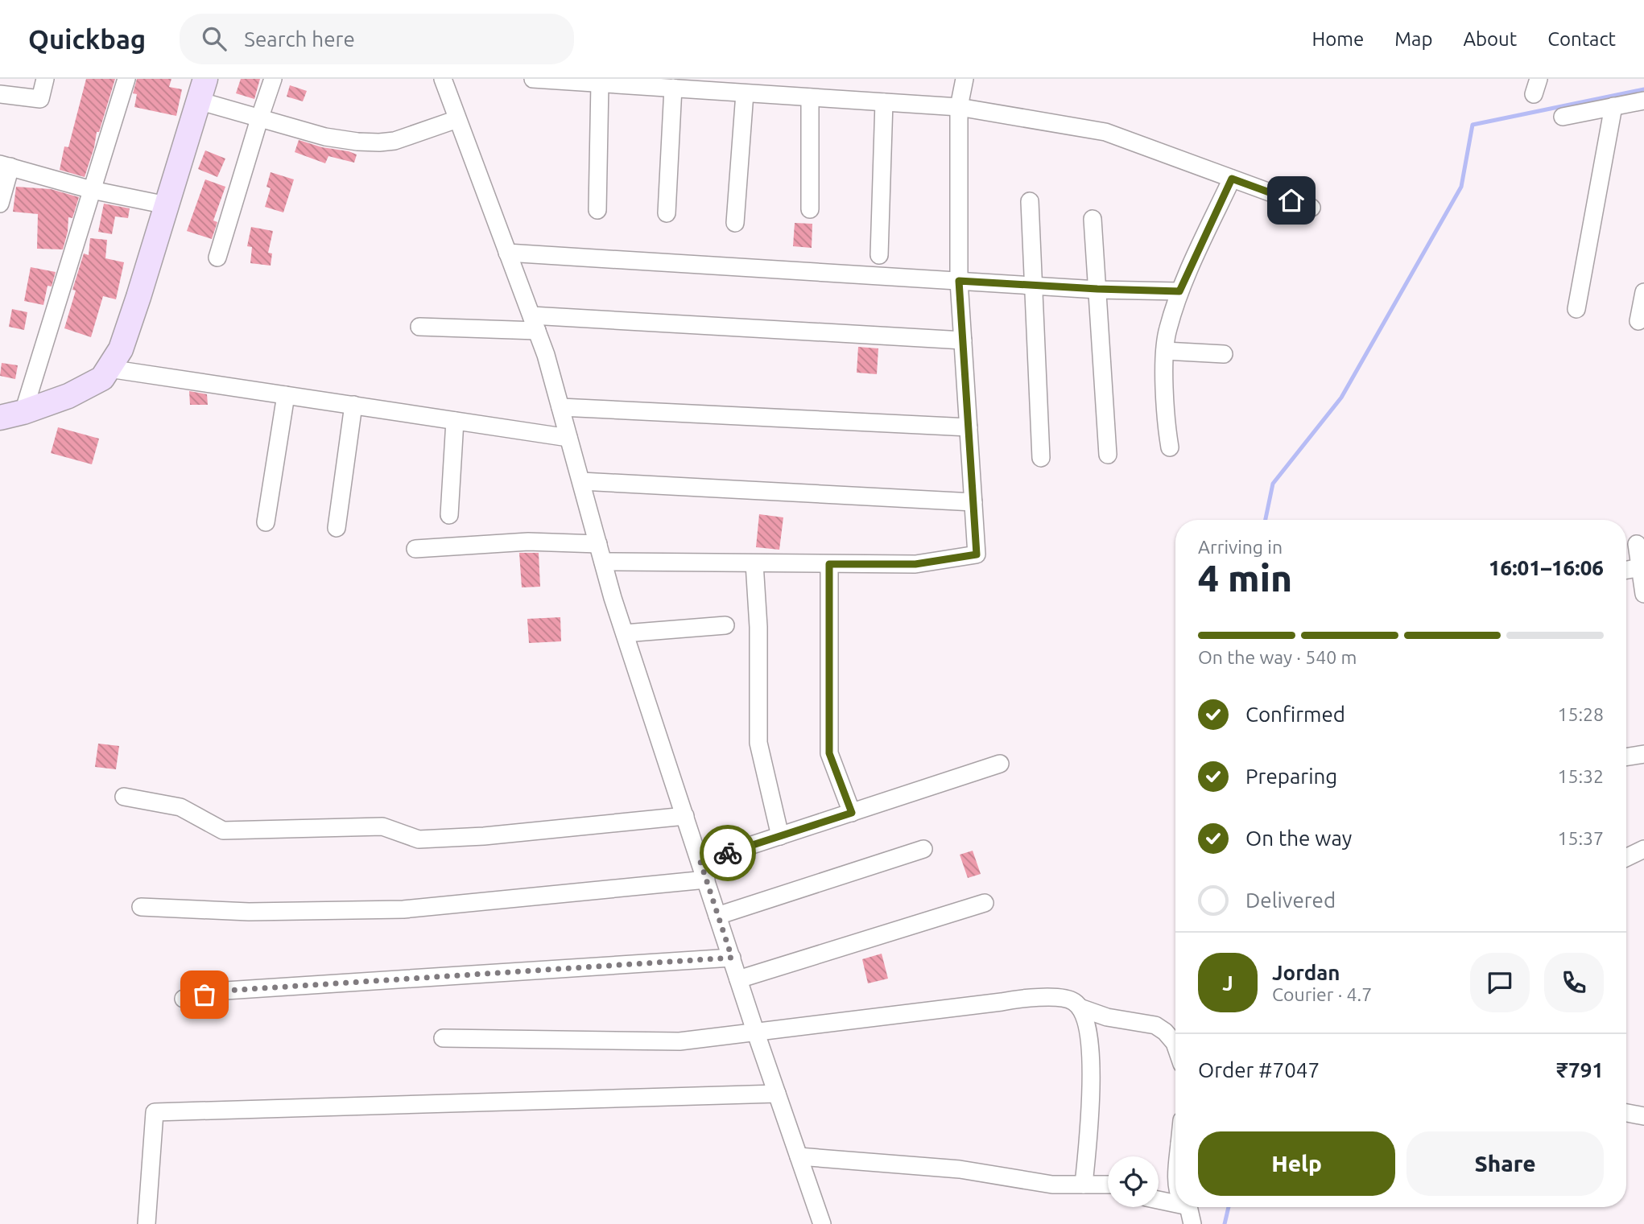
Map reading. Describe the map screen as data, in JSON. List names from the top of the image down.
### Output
{
  "page": {
    "header": "Quickbag",
    "search": "Search here",
    "nav": [
      "Home",
      "Map",
      "About",
      "Contact"
    ],
    "heading": ["4 min", "Arriving in", "16:01–16:06"],
    "panel": [
      "Jordan",
      "Courier · 4.7",
      "Order #7047",
      "₹791"
    ],
    "bar": "On the way · 540 m",
    "list": [
      ["Confirmed", "15:28"],
      ["Preparing", "15:32"],
      ["On the way", "15:37"],
      "Delivered"
    ],
    "round": "J",
    "buttons": ["Help", "Share"]
  }
}
